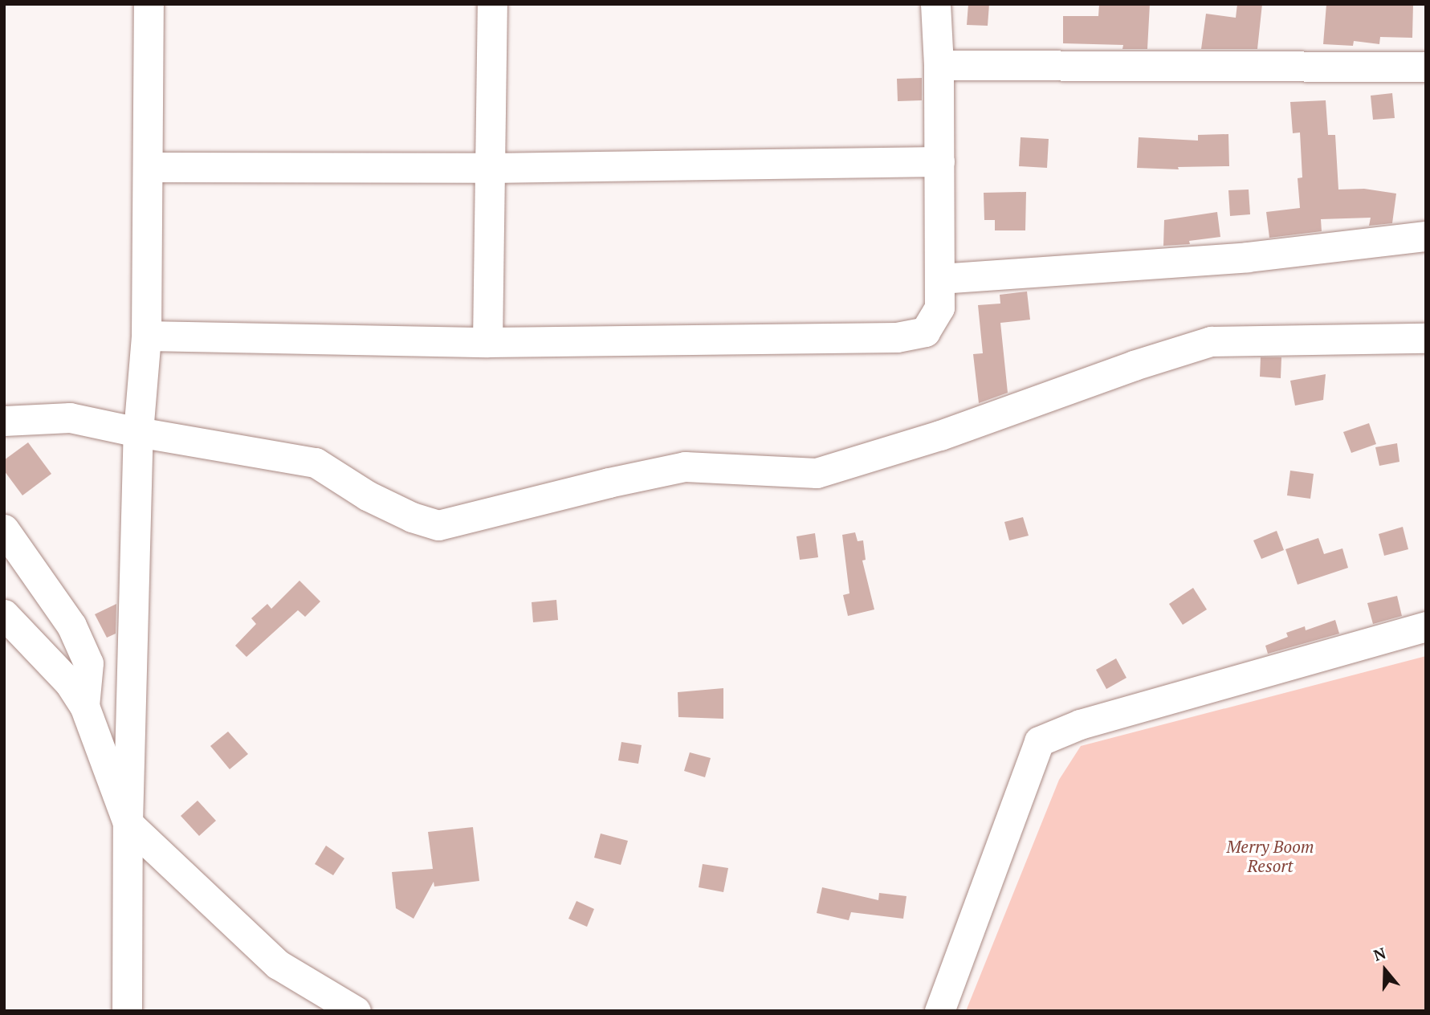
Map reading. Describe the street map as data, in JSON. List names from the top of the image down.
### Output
{
  "parks": ["Merry Boom Resort"],
  "north": "top"
}
